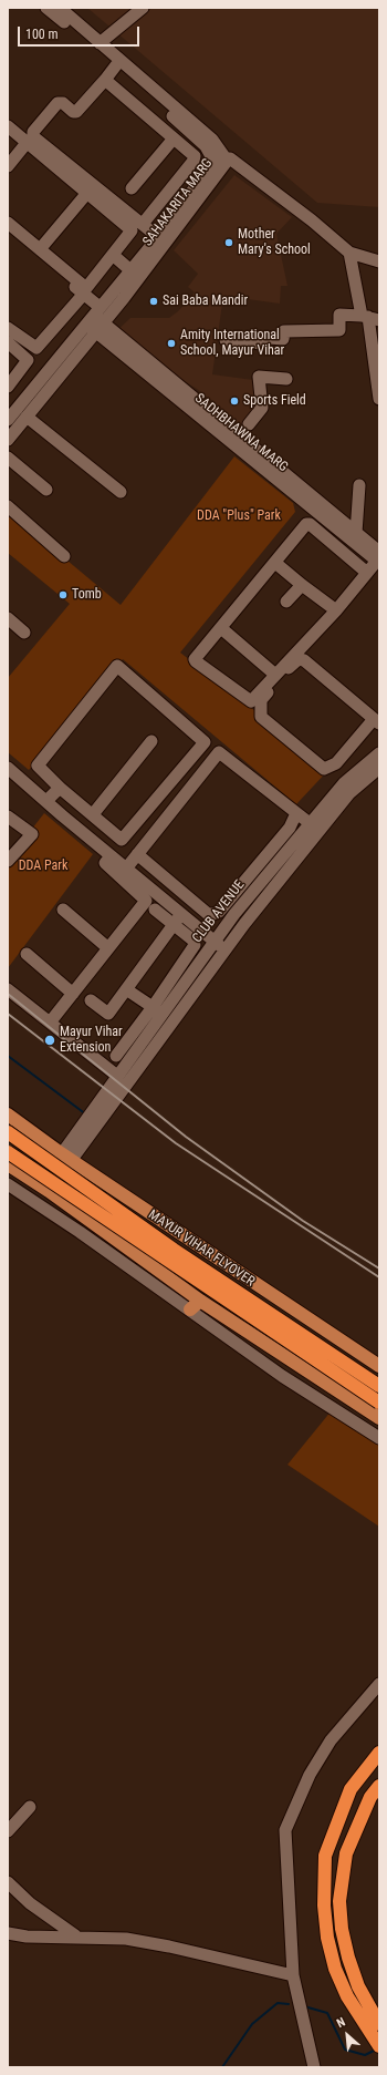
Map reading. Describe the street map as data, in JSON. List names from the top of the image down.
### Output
{
  "streets": {
    "highway": ["MAYUR VIHAR FLYOVER"],
    "street": ["SAHAKARITA MARG", "SADHBHAWNA MARG", "CLUB AVENUE"]
  },
  "crossings": [
    ["SAHAKARITA MARG", "SADHBHAWNA MARG"]
  ],
  "parks": ["DDA \"Plus\" Park", "DDA Park"],
  "places": [
    "Mother Mary's School",
    "Sai Baba Mandir",
    "Amity International School, Mayur Vihar",
    "Sports Field",
    "Tomb",
    "Mayur Vihar Extension"
  ],
  "scale_bar": "100 m",
  "north": "top left"
}
